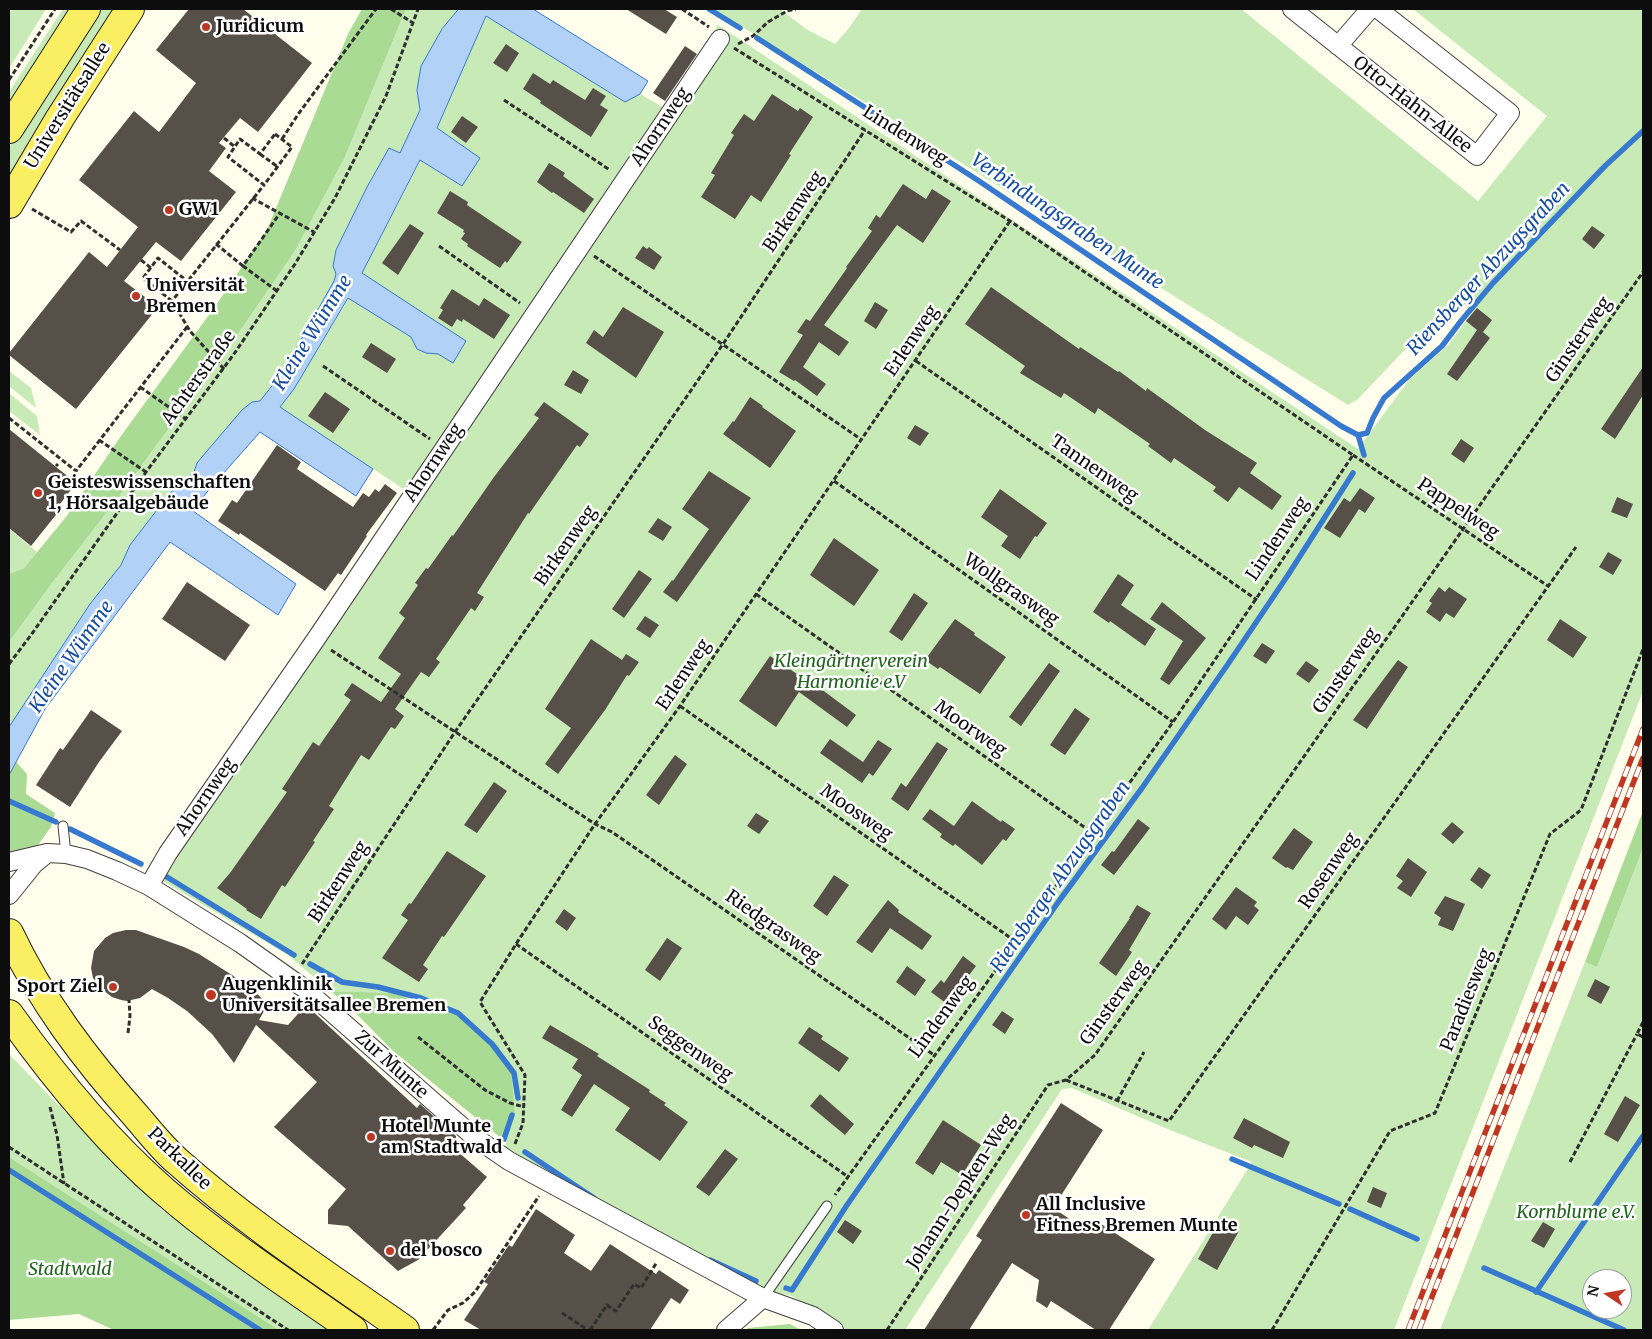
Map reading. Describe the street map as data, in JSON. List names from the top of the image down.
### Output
{
  "streets": {
    "main road": ["Universitätsallee", "Parkallee"],
    "street": ["Otto-Hahn-Allee", "Ahornweg", "Zur Munte"],
    "path": [
      "Lindenweg",
      "Birkenweg",
      "Ginsterweg",
      "Erlenweg",
      "Achterstraße",
      "Tannenweg",
      "Pappelweg",
      "Wollgrasweg",
      "Moorweg",
      "Moosweg",
      "Rosenweg",
      "Riedgrasweg",
      "Paradiesweg",
      "Seggenweg",
      "Johann-Depken-Weg"
    ]
  },
  "crossings": [
    ["Ahornweg", "Lindenweg"],
    ["Ahornweg", "Riedgrasweg"],
    ["Ahornweg", "Zur Munte"],
    ["Lindenweg", "Birkenweg"],
    ["Lindenweg", "Erlenweg"],
    ["Lindenweg", "Tannenweg"],
    ["Lindenweg", "Pappelweg"],
    ["Lindenweg", "Wollgrasweg"],
    ["Lindenweg", "Moorweg"],
    ["Lindenweg", "Moosweg"],
    ["Lindenweg", "Riedgrasweg"],
    ["Lindenweg", "Seggenweg"],
    ["Birkenweg", "Riedgrasweg"],
    ["Birkenweg", "Zur Munte"],
    ["Ginsterweg", "Pappelweg"],
    ["Ginsterweg", "Rosenweg"],
    ["Ginsterweg", "Johann-Depken-Weg"],
    ["Erlenweg", "Tannenweg"],
    ["Erlenweg", "Wollgrasweg"],
    ["Erlenweg", "Moorweg"],
    ["Erlenweg", "Moosweg"],
    ["Erlenweg", "Riedgrasweg"],
    ["Erlenweg", "Seggenweg"],
    ["Erlenweg", "Zur Munte"],
    ["Pappelweg", "Rosenweg"],
    ["Rosenweg", "Johann-Depken-Weg"]
  ],
  "water": ["Verbindungsgraben Munte", "Riensberger Abzugsgraben", "Kleine Wümme"],
  "parks": ["Kleingärtnerverein Harmonie e.V", "Kornblume e.V.", "Stadtwald"],
  "places": [
    "Juridicum",
    "GW1",
    "Universität Bremen",
    "Geisteswissenschaften 1, Hörsaalgebäude",
    "Sport Ziel",
    "Augenklinik Universitätsallee Bremen",
    "Hotel Munte am Stadtwald",
    "All Inclusive Fitness Bremen Munte",
    "del bosco"
  ],
  "north": "left"
}
